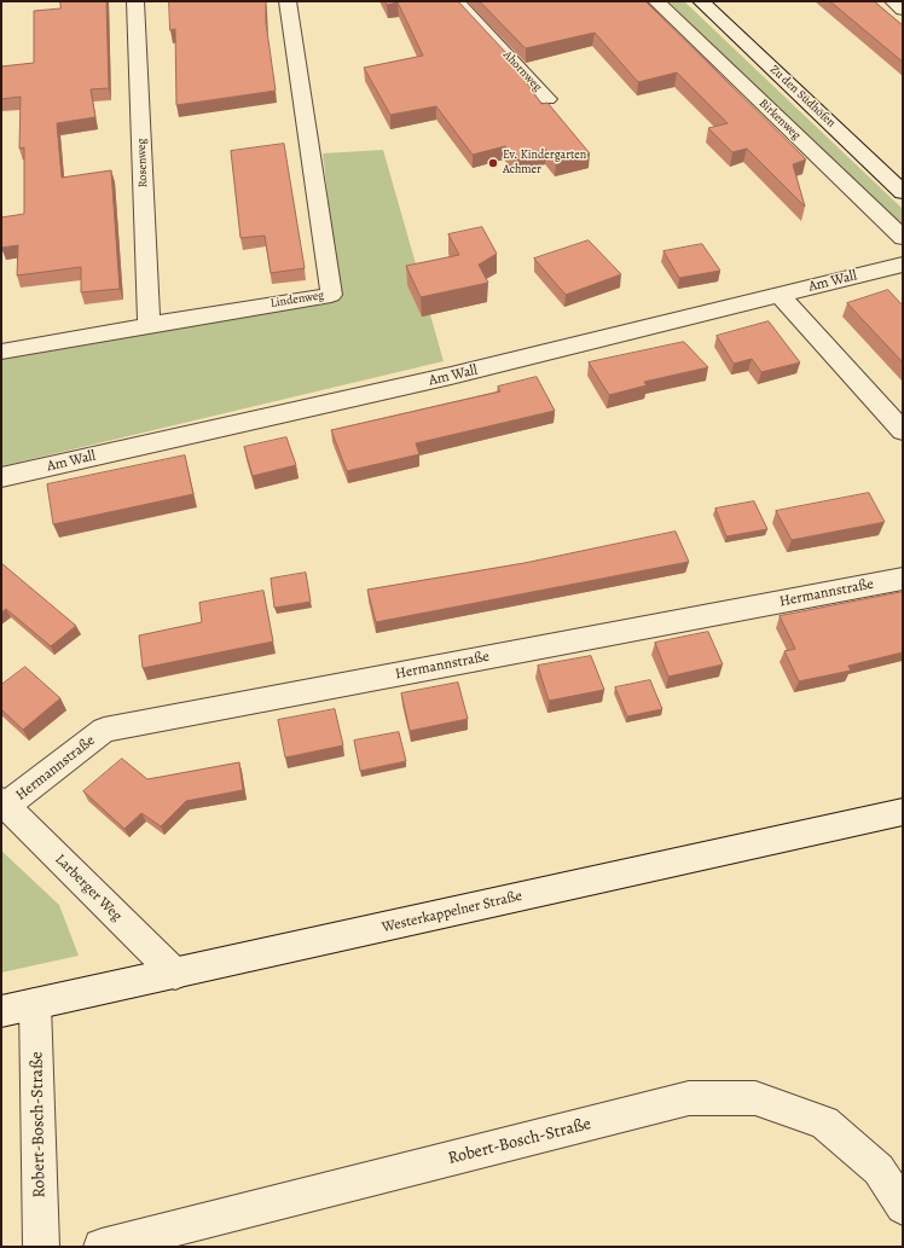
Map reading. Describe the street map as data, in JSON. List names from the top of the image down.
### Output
{
  "streets": {
    "street": [
      "Ahornweg",
      "Zu den Südhöfen",
      "Birkenweg",
      "Rosenweg",
      "Am Wall",
      "Lindenweg",
      "Hermannstraße",
      "Larberger Weg",
      "Westerkappelner Straße",
      "Robert-Bosch-Straße"
    ]
  },
  "crossings": [
    ["Rosenweg", "Lindenweg"],
    ["Hermannstraße", "Larberger Weg"],
    ["Larberger Weg", "Westerkappelner Straße"],
    ["Westerkappelner Straße", "Robert-Bosch-Straße"]
  ],
  "places": ["Ev. Kindergarten Achmer"]
}
